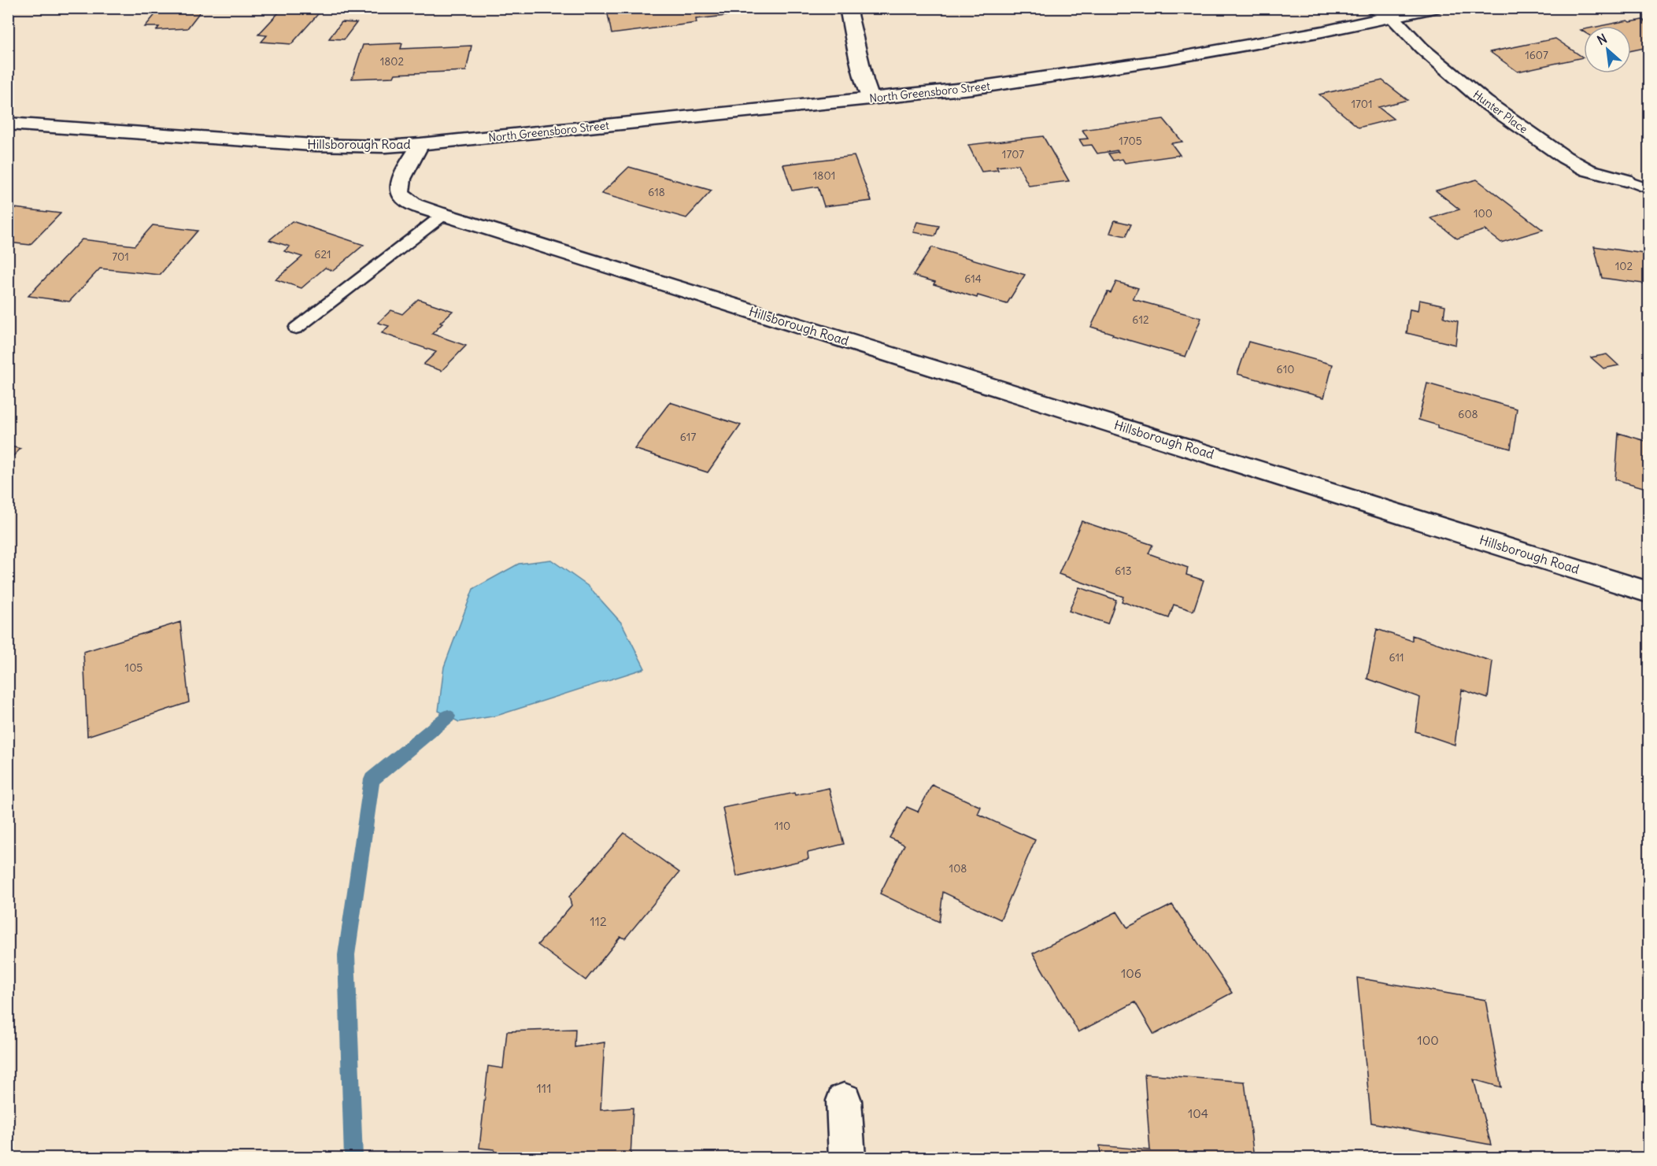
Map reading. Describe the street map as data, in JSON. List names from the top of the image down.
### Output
{
  "streets": {
    "street": ["North Greensboro Street", "Hunter Place", "Hillsborough Road"]
  },
  "crossings": [
    ["North Greensboro Street", "Hunter Place"],
    ["North Greensboro Street", "Hillsborough Road"]
  ],
  "house_numbers": [
    "1607",
    "1802",
    "1701",
    "1705",
    "1707",
    "1801",
    "618",
    "100",
    "621",
    "701",
    "102",
    "614",
    "612",
    "610",
    "608",
    "617",
    "613",
    "611",
    "105",
    "110",
    "108",
    "112",
    "106",
    "100",
    "111",
    "104"
  ],
  "north": "top left"
}
